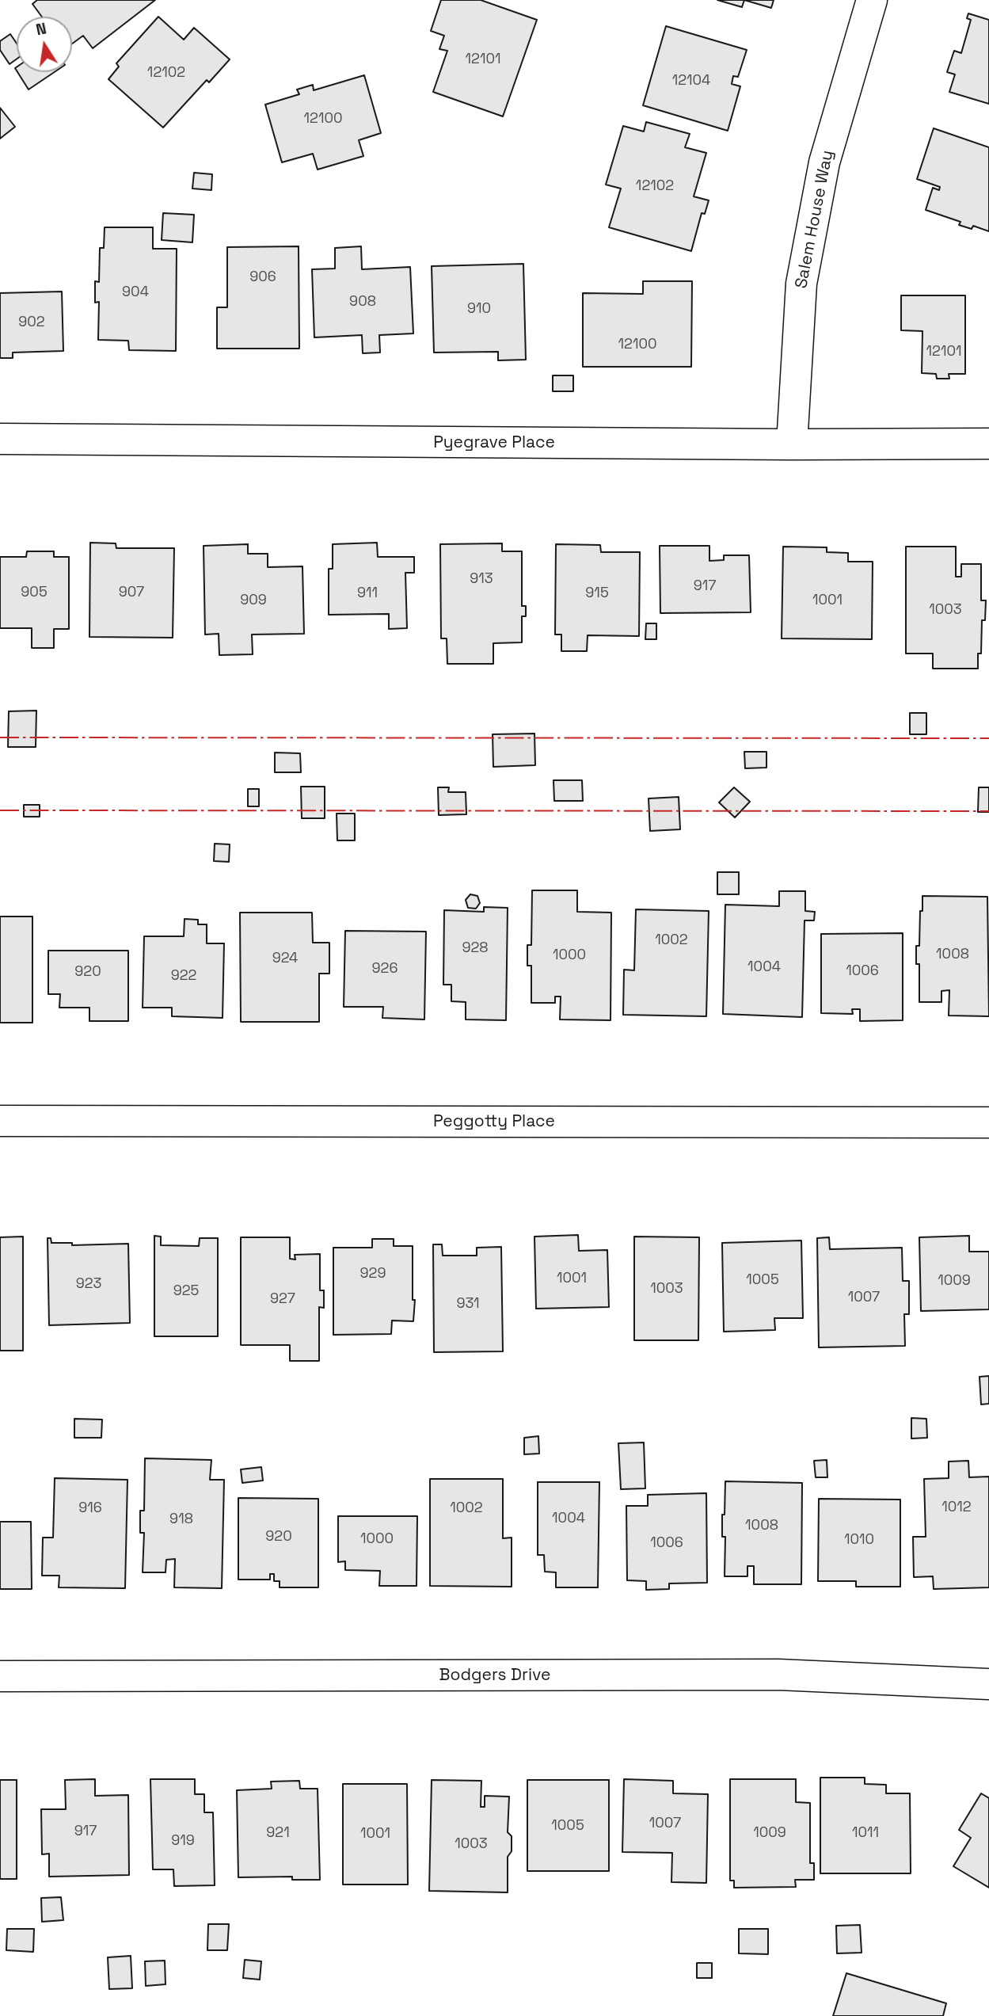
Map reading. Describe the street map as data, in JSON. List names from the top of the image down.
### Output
{
  "streets": {
    "street": [
      "Salem House Way",
      "Pyegrave Place",
      "Peggotty Place",
      "Bodgers Drive"
    ]
  },
  "crossings": [
    ["Salem House Way", "Pyegrave Place"]
  ],
  "house_numbers": [
    "12101",
    "12102",
    "12104",
    "12100",
    "12102",
    "906",
    "904",
    "908",
    "910",
    "902",
    "12100",
    "12101",
    "913",
    "917",
    "905",
    "907",
    "911",
    "915",
    "909",
    "1001",
    "1003",
    "1002",
    "928",
    "1008",
    "1000",
    "924",
    "1004",
    "926",
    "1006",
    "920",
    "922",
    "929",
    "1001",
    "1005",
    "1009",
    "923",
    "1003",
    "925",
    "1007",
    "927",
    "931",
    "1012",
    "916",
    "1002",
    "1004",
    "918",
    "1008",
    "920",
    "1000",
    "1010",
    "1006",
    "1007",
    "1005",
    "917",
    "921",
    "1009",
    "1011",
    "1001",
    "919",
    "1003"
  ],
  "north": "top"
}
